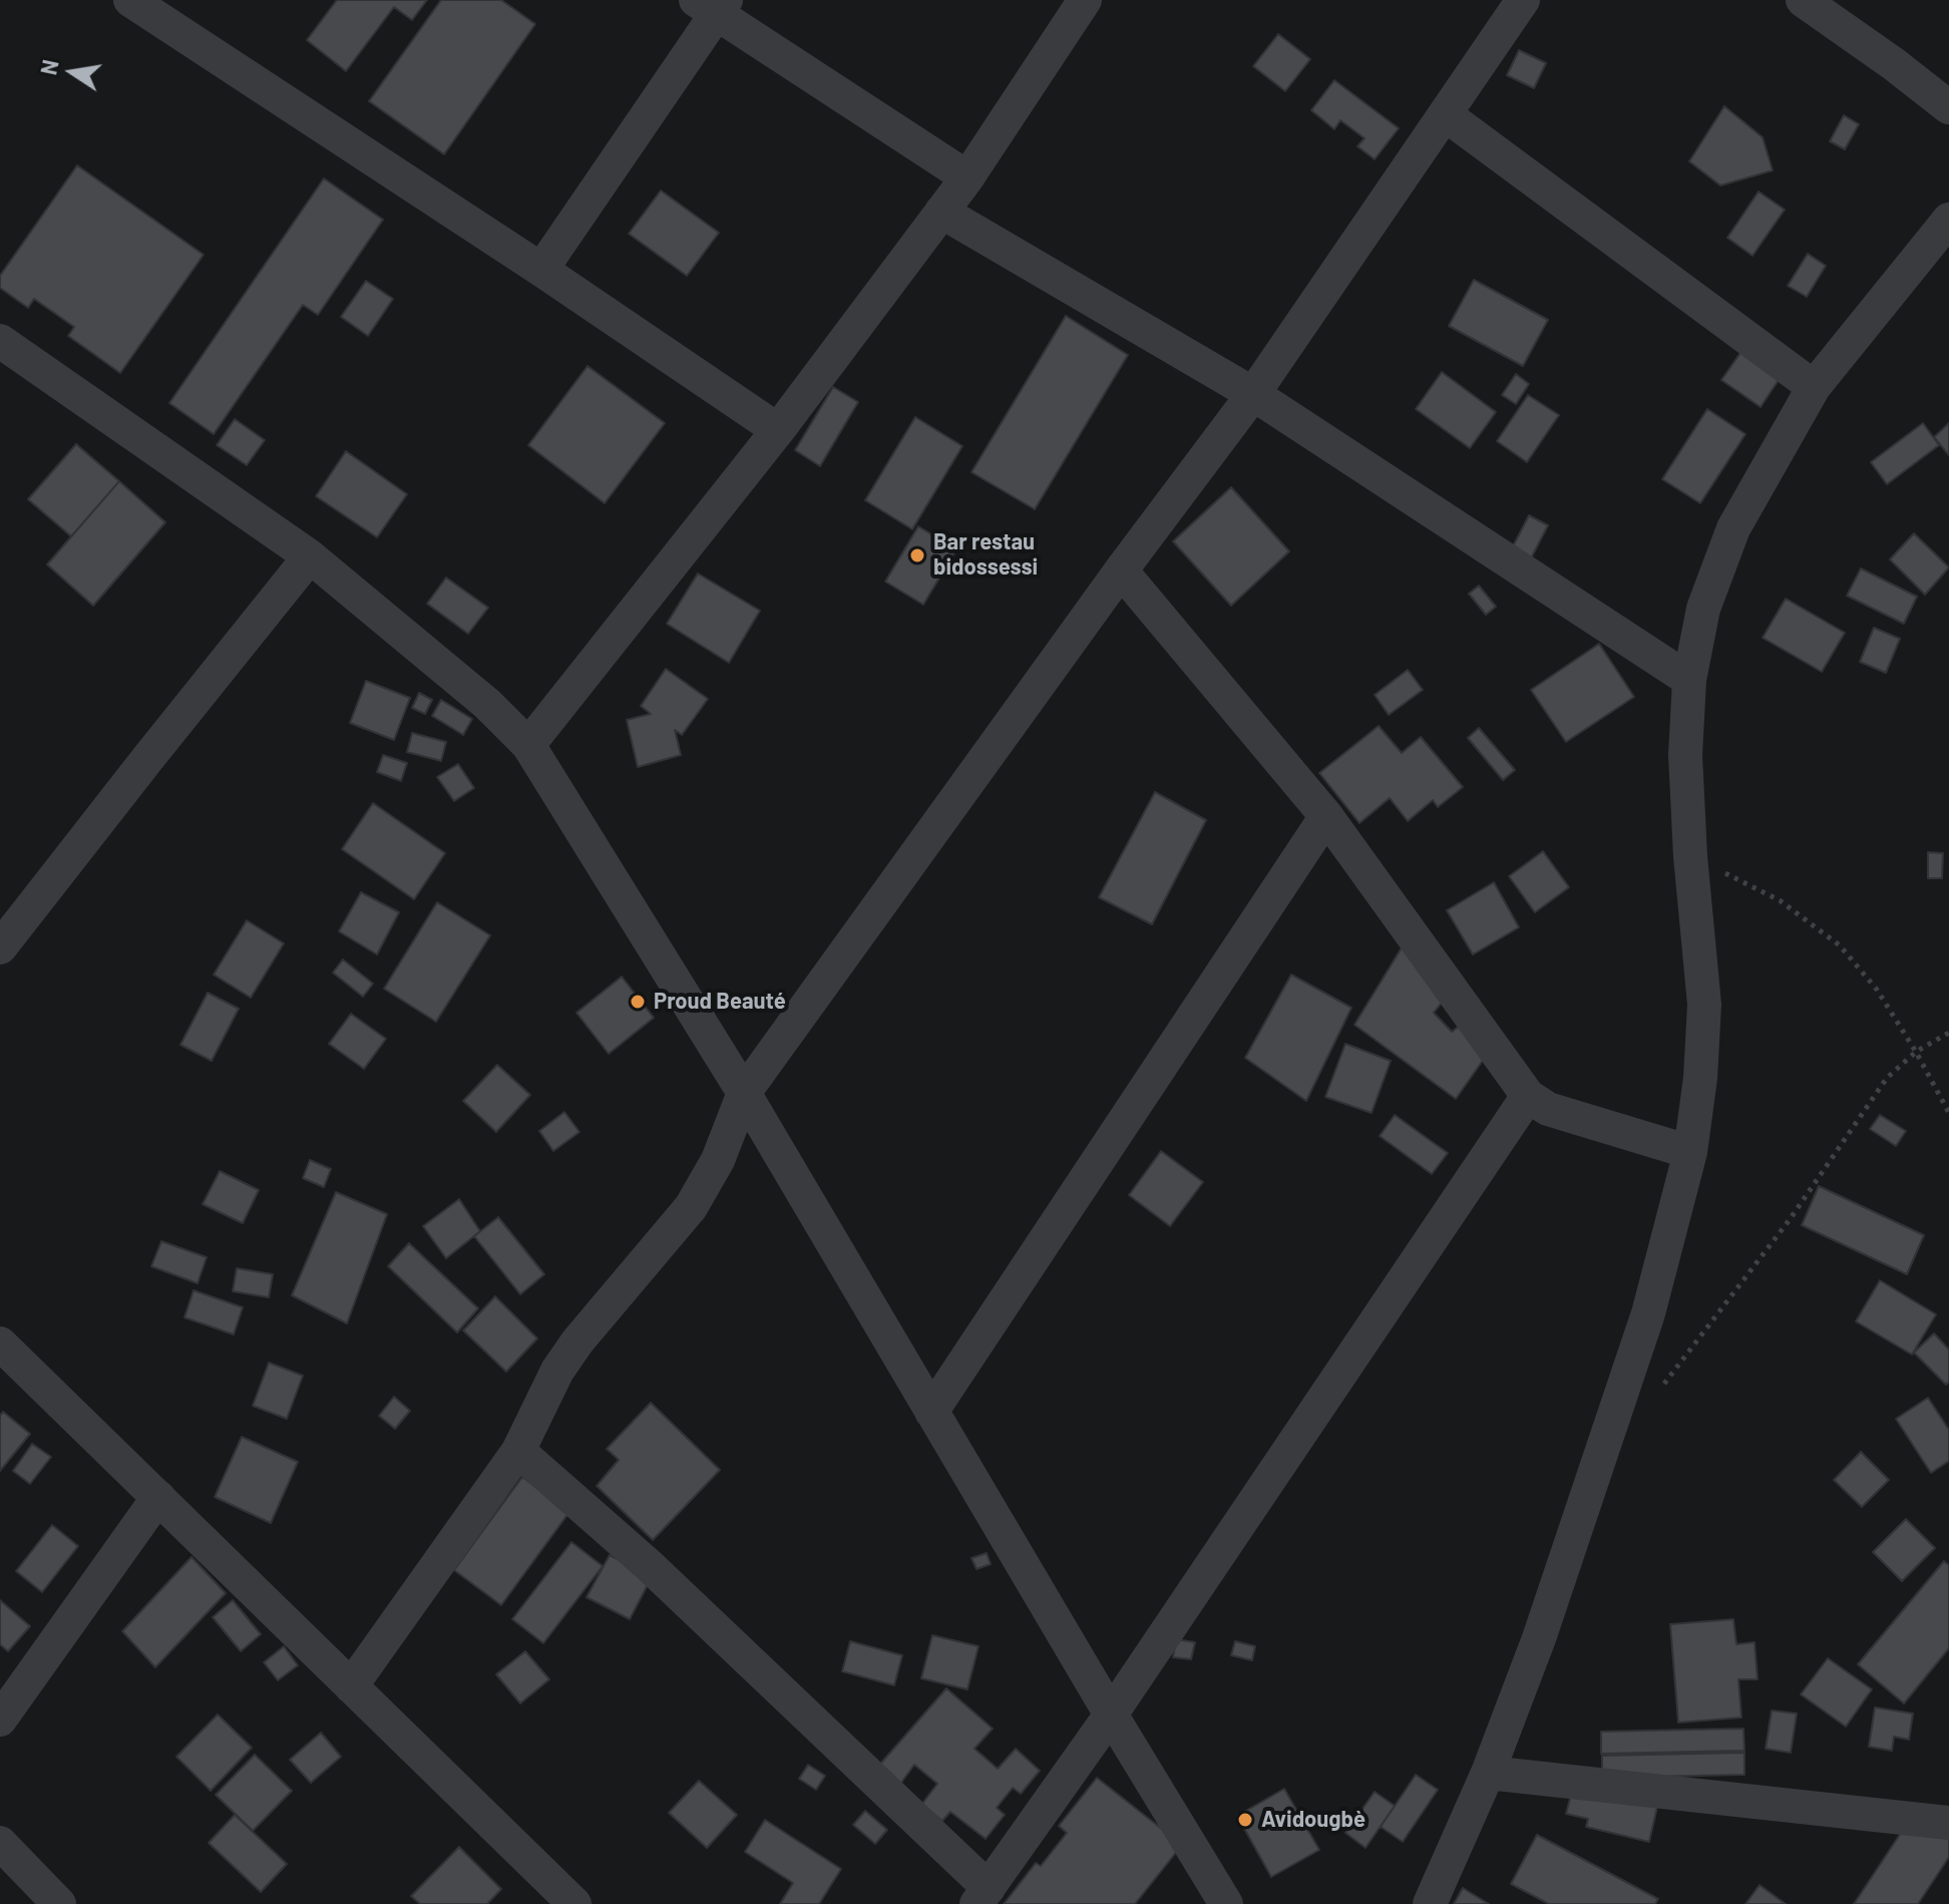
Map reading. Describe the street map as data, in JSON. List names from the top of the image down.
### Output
{
  "places": ["Bar restau bidossessi", "Proud Beauté", "Avidougbè"],
  "north": "left"
}
